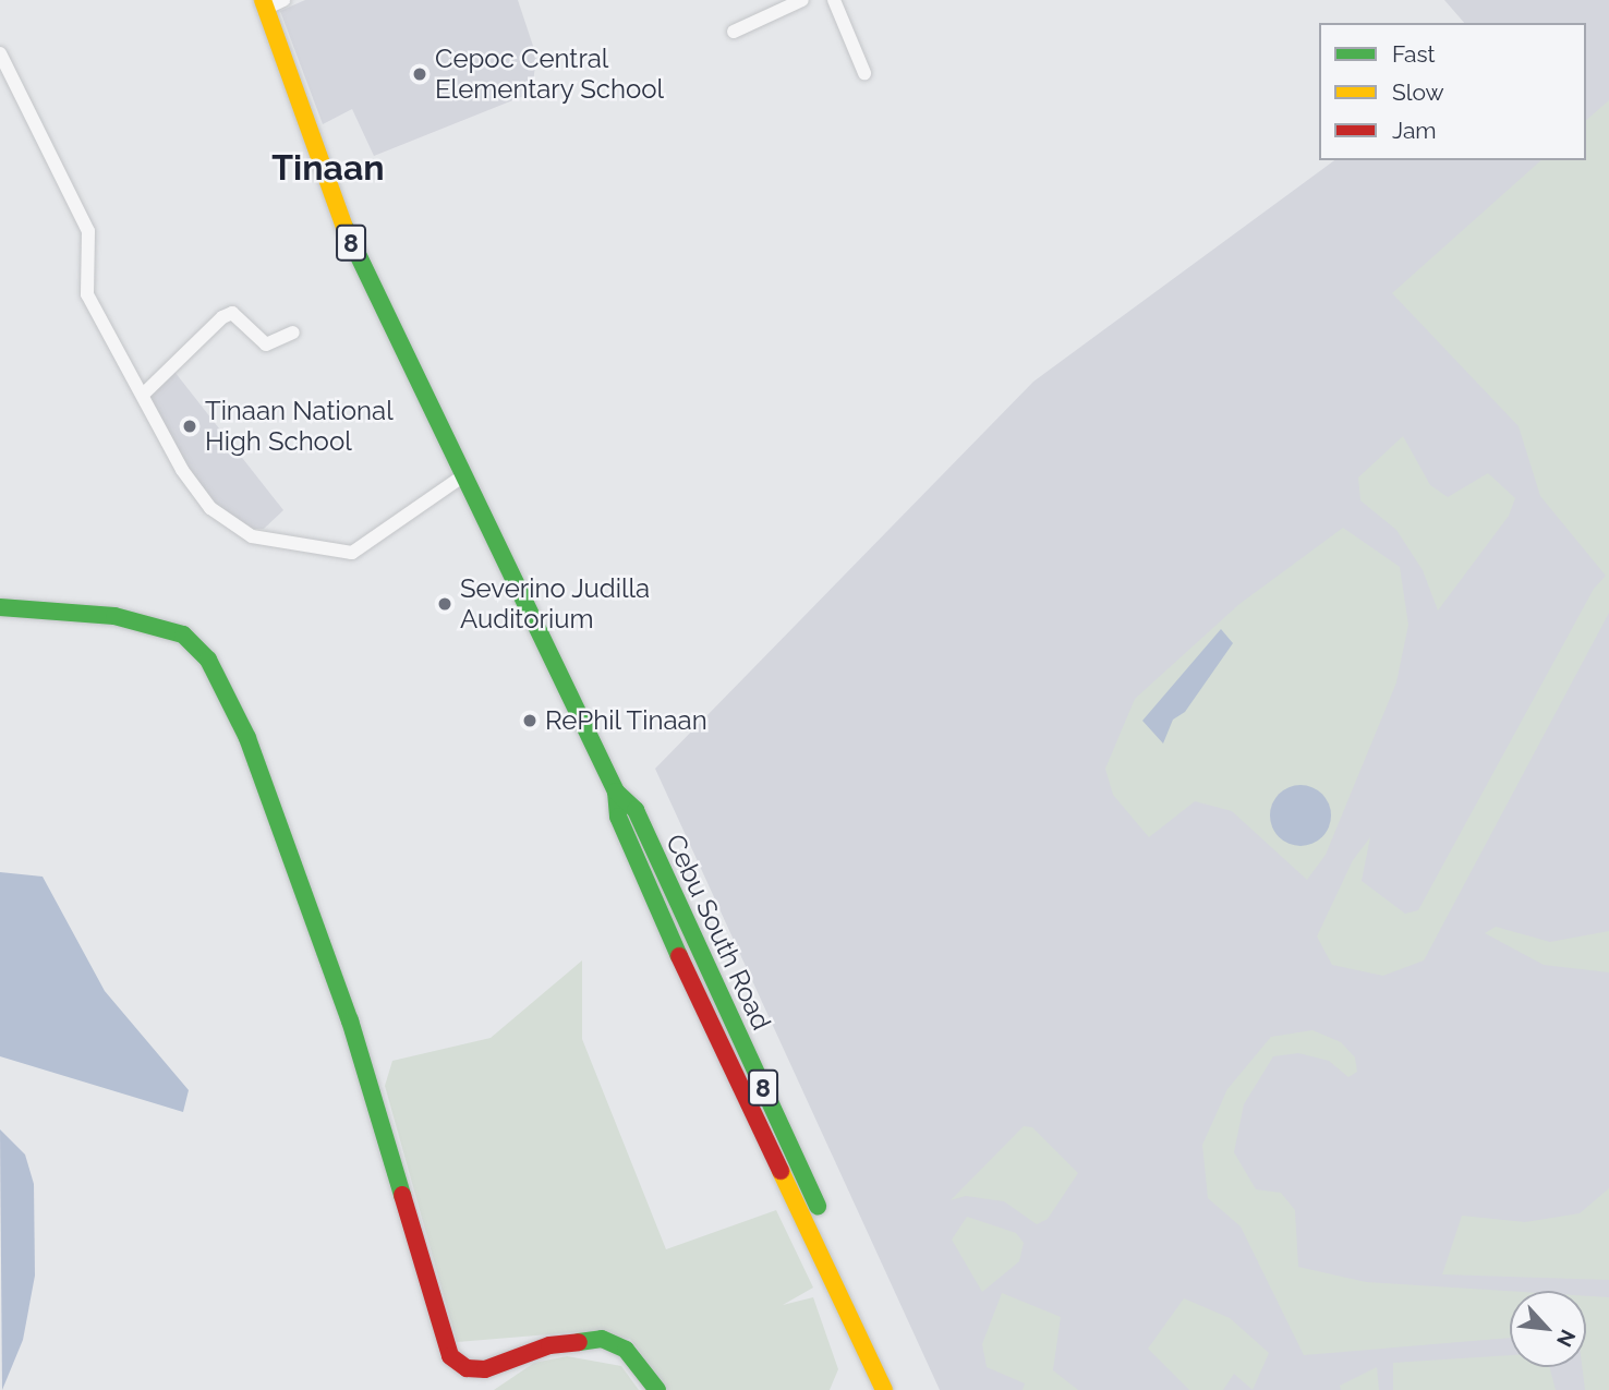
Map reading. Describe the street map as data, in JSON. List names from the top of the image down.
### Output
{
  "streets": {
    "main road": ["8", "Cebu South Road"]
  },
  "crossings": [
    ["8", "Cebu South Road"]
  ],
  "districts": ["Tinaan"],
  "places": [
    "Cepoc Central Elementary School",
    "Tinaan National High School",
    "Severino Judilla Auditorium",
    "RePhil Tinaan"
  ],
  "legend": ["Fast", "Slow", "Jam"],
  "north": "bottom right"
}
